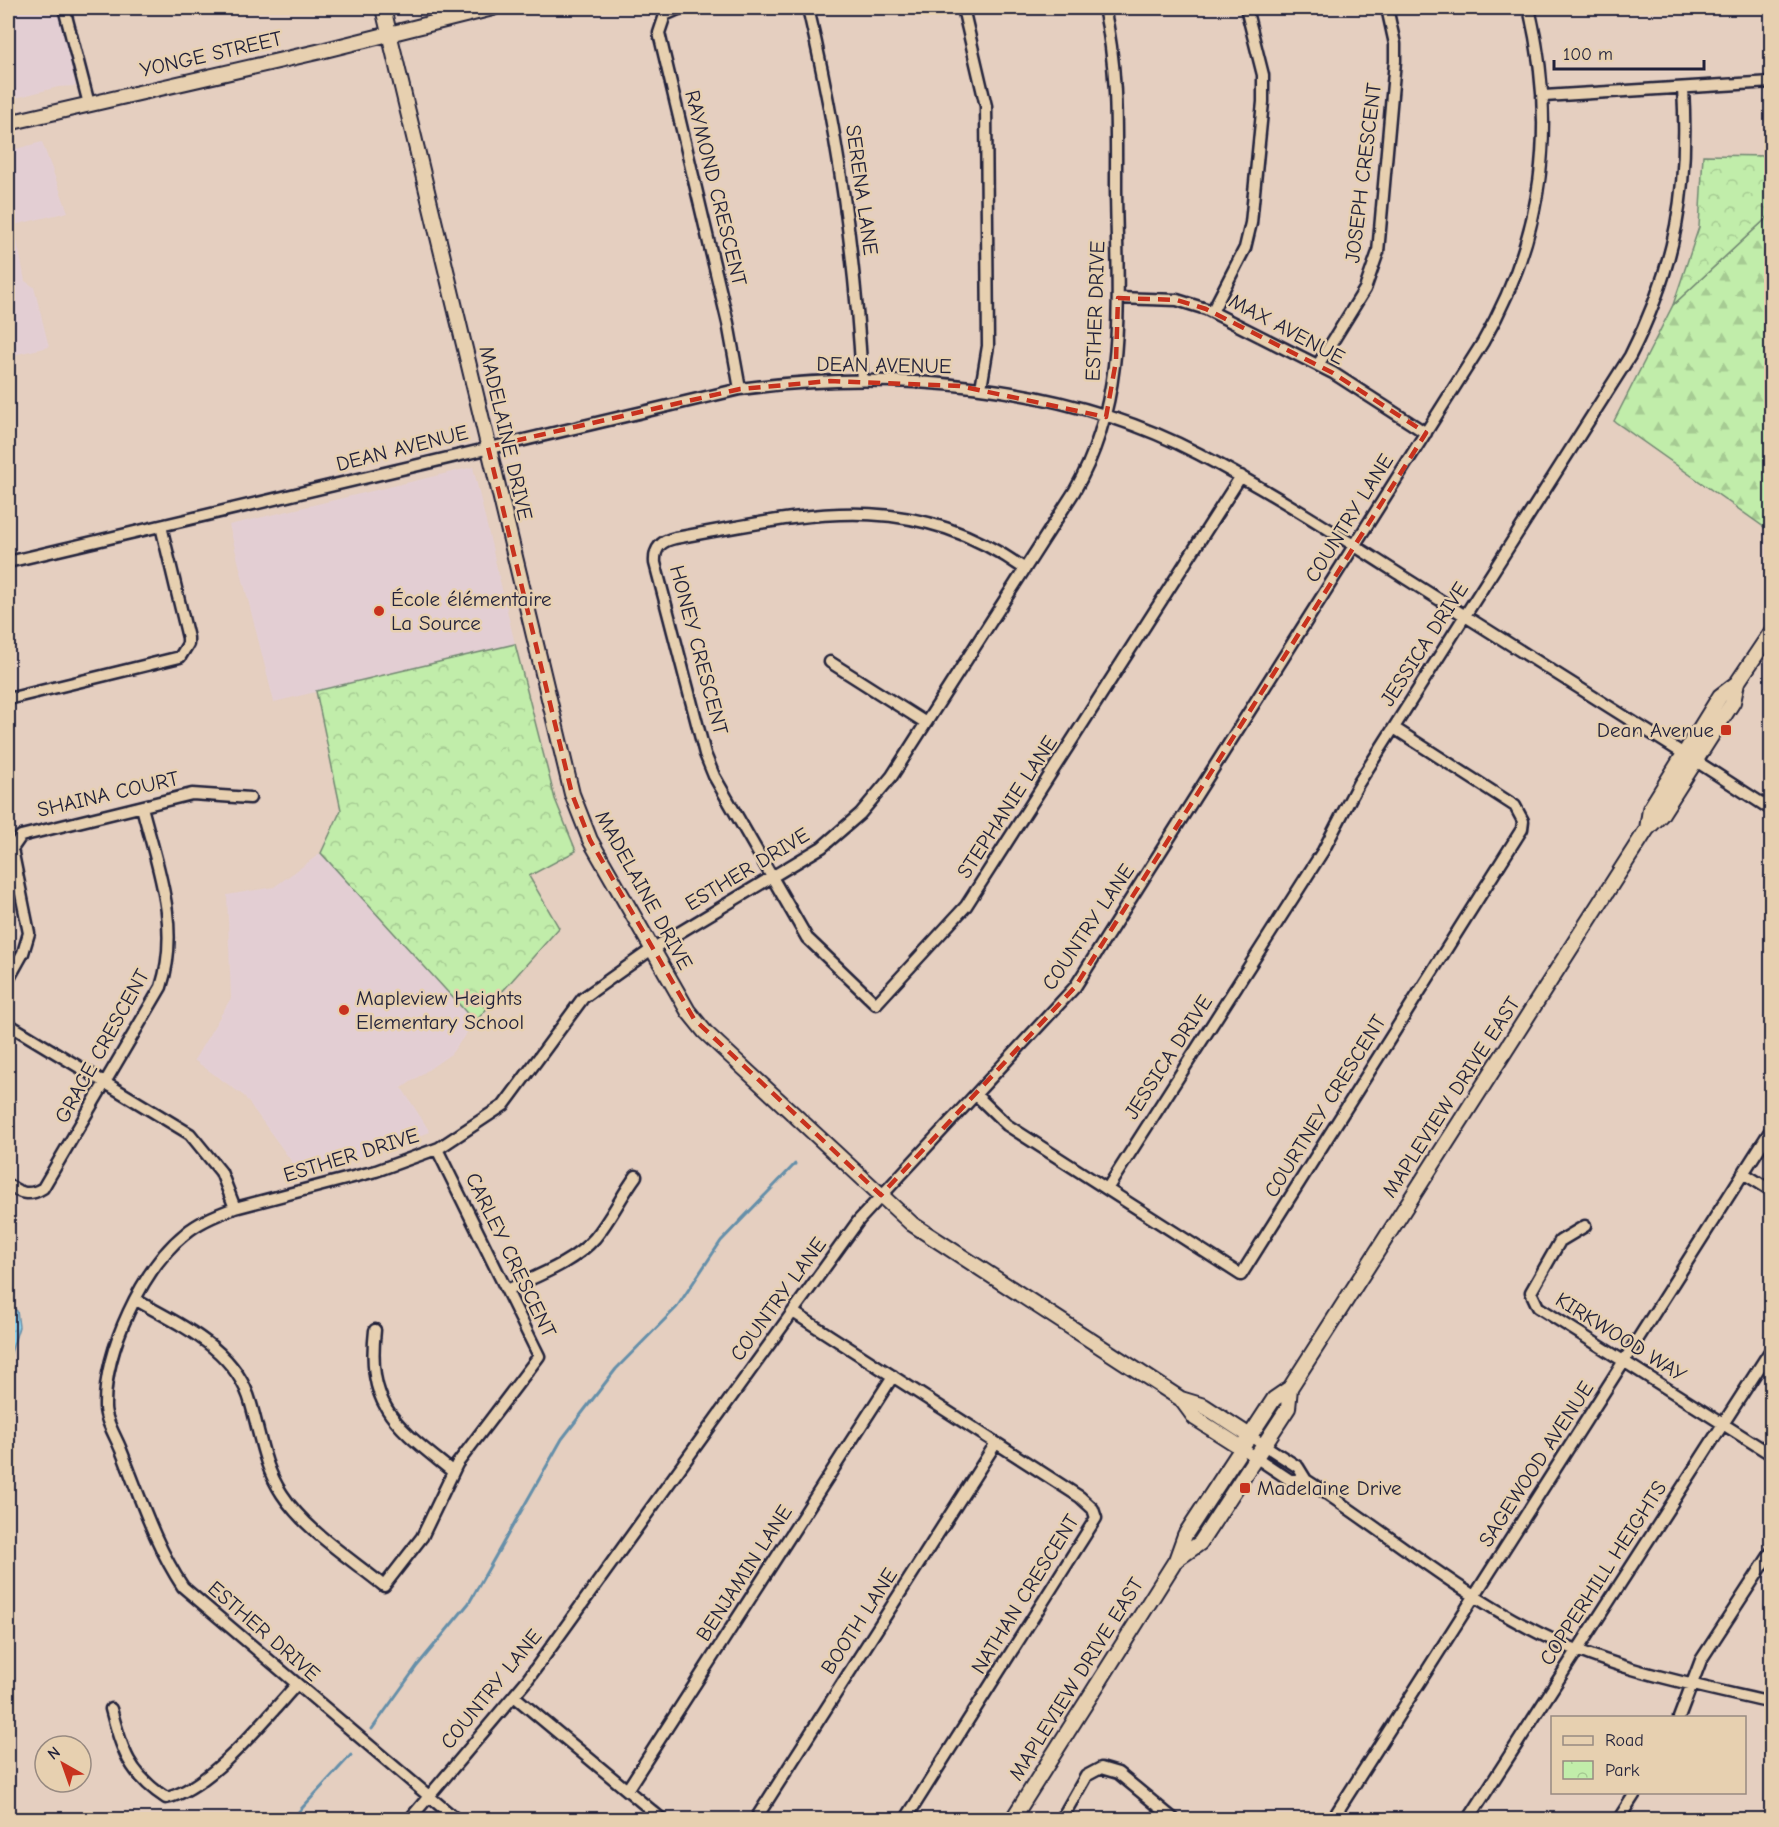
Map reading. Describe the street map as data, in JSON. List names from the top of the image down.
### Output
{
  "streets": {
    "main road": ["YONGE STREET", "MADELAINE DRIVE", "MAPLEVIEW DRIVE EAST"],
    "street": [
      "JOSEPH CRESCENT",
      "RAYMOND CRESCENT",
      "SERENA LANE",
      "ESTHER DRIVE",
      "MAX AVENUE",
      "DEAN AVENUE",
      "COUNTRY LANE",
      "JESSICA DRIVE",
      "HONEY CRESCENT",
      "SHAINA COURT",
      "STEPHANIE LANE",
      "GRACE CRESCENT",
      "COURTNEY CRESCENT",
      "CARLEY CRESCENT",
      "KIRKWOOD WAY",
      "SAGEWOOD AVENUE",
      "BENJAMIN LANE",
      "COPPERHILL HEIGHTS",
      "NATHAN CRESCENT",
      "BOOTH LANE"
    ]
  },
  "crossings": [
    ["YONGE STREET", "MADELAINE DRIVE"],
    ["JOSEPH CRESCENT", "MAX AVENUE"],
    ["RAYMOND CRESCENT", "DEAN AVENUE"],
    ["SERENA LANE", "DEAN AVENUE"],
    ["ESTHER DRIVE", "MAX AVENUE"],
    ["ESTHER DRIVE", "DEAN AVENUE"],
    ["ESTHER DRIVE", "MADELAINE DRIVE"],
    ["ESTHER DRIVE", "COUNTRY LANE"],
    ["ESTHER DRIVE", "HONEY CRESCENT"],
    ["ESTHER DRIVE", "STEPHANIE LANE"],
    ["ESTHER DRIVE", "CARLEY CRESCENT"],
    ["MAX AVENUE", "COUNTRY LANE"],
    ["DEAN AVENUE", "MADELAINE DRIVE"],
    ["DEAN AVENUE", "COUNTRY LANE"],
    ["DEAN AVENUE", "JESSICA DRIVE"],
    ["DEAN AVENUE", "STEPHANIE LANE"],
    ["DEAN AVENUE", "MAPLEVIEW DRIVE EAST"],
    ["MADELAINE DRIVE", "COUNTRY LANE"],
    ["MADELAINE DRIVE", "MAPLEVIEW DRIVE EAST"],
    ["MADELAINE DRIVE", "SAGEWOOD AVENUE"],
    ["MADELAINE DRIVE", "COPPERHILL HEIGHTS"],
    ["COUNTRY LANE", "COURTNEY CRESCENT"],
    ["COUNTRY LANE", "NATHAN CRESCENT"],
    ["JESSICA DRIVE", "COURTNEY CRESCENT"],
    ["HONEY CRESCENT", "STEPHANIE LANE"],
    ["SHAINA COURT", "GRACE CRESCENT"],
    ["KIRKWOOD WAY", "SAGEWOOD AVENUE"],
    ["KIRKWOOD WAY", "COPPERHILL HEIGHTS"],
    ["BENJAMIN LANE", "NATHAN CRESCENT"],
    ["NATHAN CRESCENT", "BOOTH LANE"]
  ],
  "places": {
    "other": ["École élémentaire La Source", "Mapleview Heights Elementary School"],
    "transit": ["Dean Avenue", "Madelaine Drive"]
  },
  "legend": ["Road", "Park"],
  "scale_bar": "100 m",
  "north": "top left"
}
